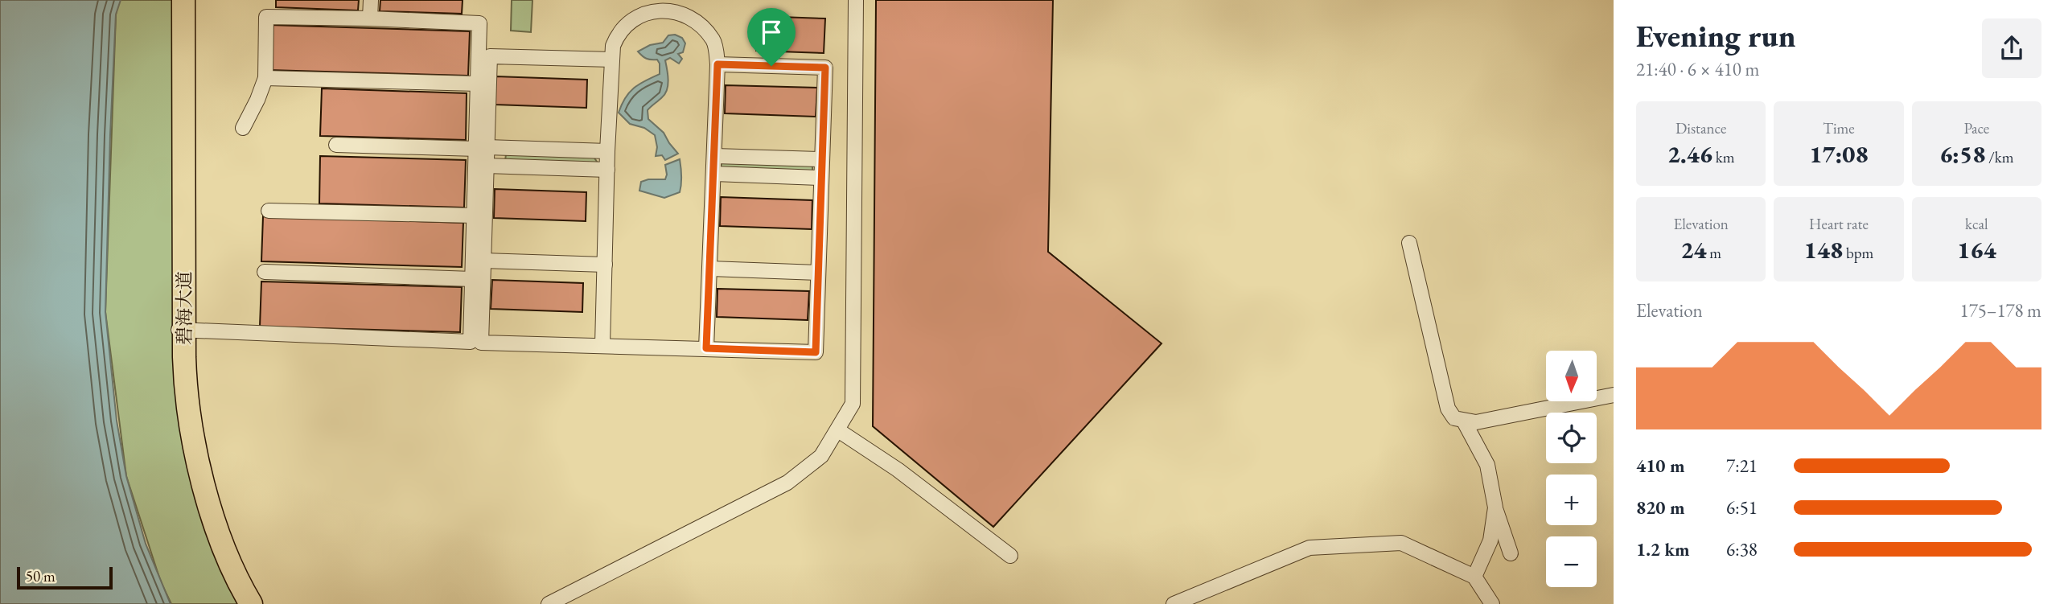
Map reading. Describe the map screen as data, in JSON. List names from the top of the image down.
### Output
{
  "streets": {
    "main road": ["碧海大道"]
  },
  "scale_bar": "50 m",
  "north": "bottom",
  "page": {
    "heading": ["Evening run", "21:40 · 6 × 410 m"],
    "stats": [
      ["Distance", "2.46 km"],
      ["Time", "17:08"],
      ["Pace", "6:58 /km"],
      ["Elevation", "24 m"],
      ["Heart rate", "148 bpm"],
      ["kcal", "164"]
    ],
    "chart": ["Elevation", "175–178 m"],
    "map_buttons": ["+", "−"],
    "list": [
      {
        "name": "410 m",
        "note": "7:21"
      },
      {
        "name": "820 m",
        "note": "6:51"
      },
      {
        "name": "1.2 km",
        "note": "6:38"
      }
    ],
    "scale": "50 m"
  }
}
